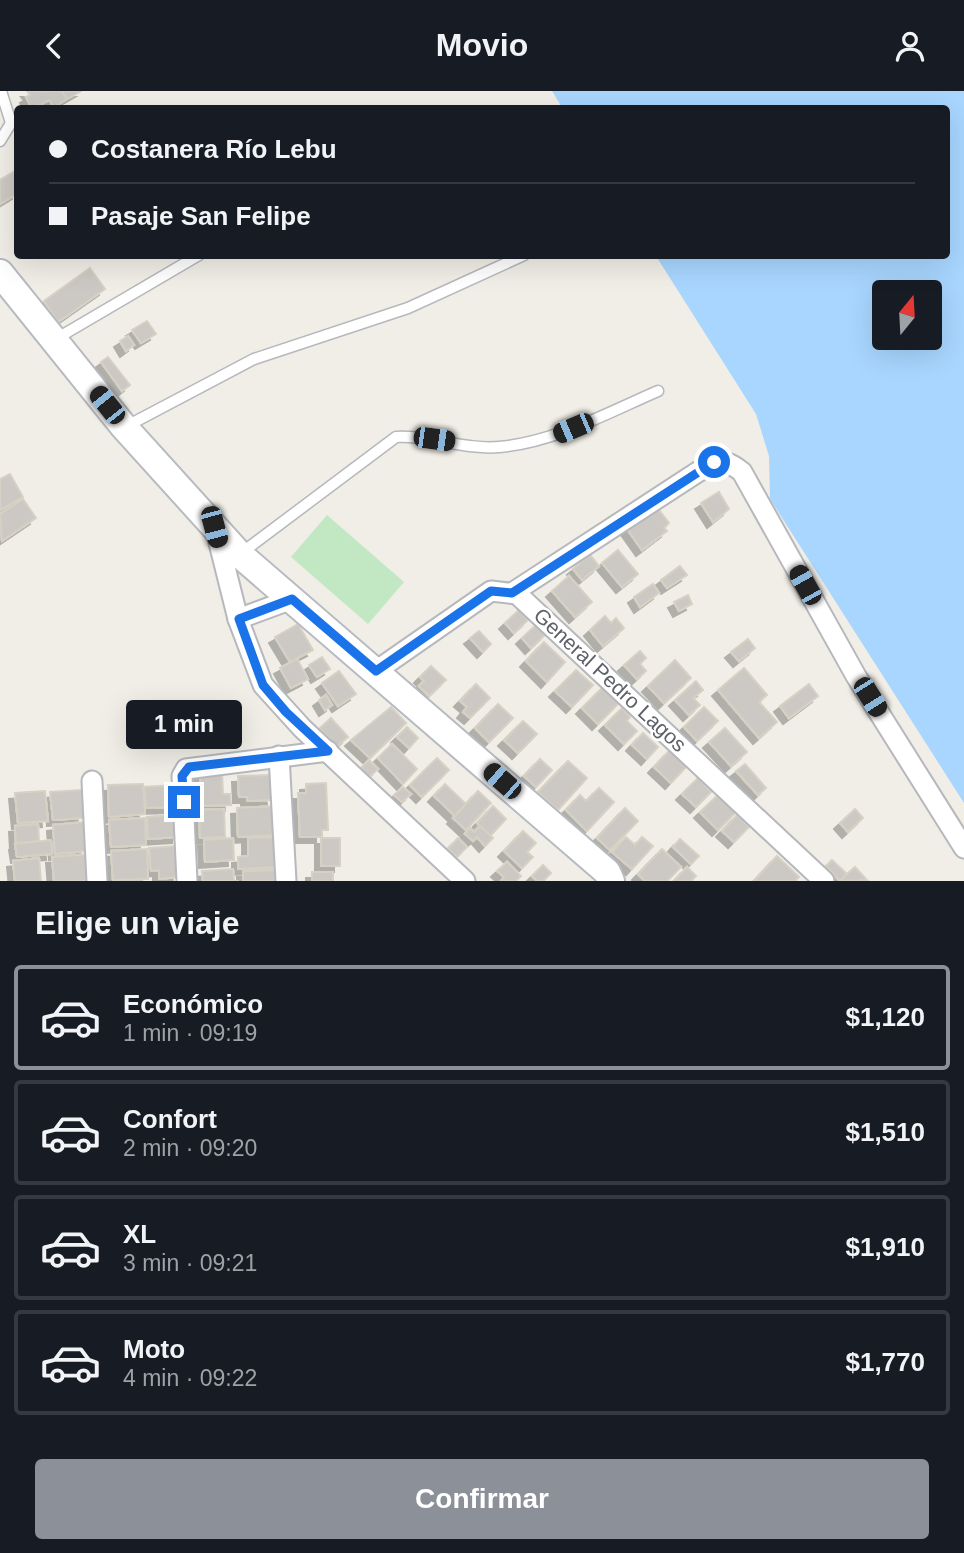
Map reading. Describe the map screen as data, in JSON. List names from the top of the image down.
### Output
{
  "streets": {
    "street": ["General Pedro Lagos"]
  },
  "north": "top",
  "page": {
    "header": "Movio",
    "banner": ["Costanera Río Lebu", "Pasaje San Felipe"],
    "bubble": "1 min",
    "heading": "Elige un viaje",
    "list": [
      {
        "name": "Económico",
        "note": "1 min · 09:19",
        "value": "$1,120"
      },
      {
        "name": "Confort",
        "note": "2 min · 09:20",
        "value": "$1,510"
      },
      {
        "name": "XL",
        "note": "3 min · 09:21",
        "value": "$1,910"
      },
      {
        "name": "Moto",
        "note": "4 min · 09:22",
        "value": "$1,770"
      }
    ],
    "buttons": "Confirmar"
  }
}
